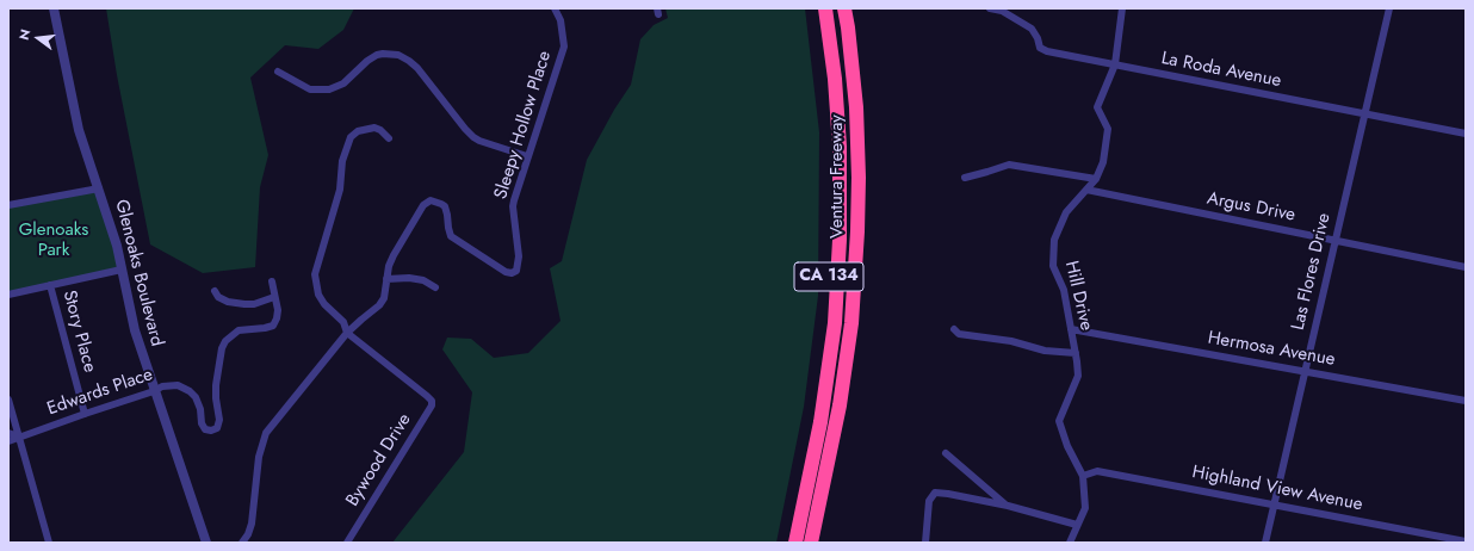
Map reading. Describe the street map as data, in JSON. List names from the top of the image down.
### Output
{
  "streets": {
    "highway": ["Ventura Freeway", "CA 134"],
    "street": [
      "La Roda Avenue",
      "Sleepy Hollow Place",
      "Argus Drive",
      "Las Flores Drive",
      "Glenoaks Boulevard",
      "Hill Drive",
      "Story Place",
      "Hermosa Avenue",
      "Edwards Place",
      "Bywood Drive",
      "Highland View Avenue"
    ]
  },
  "crossings": [
    ["La Roda Avenue", "Las Flores Drive"],
    ["La Roda Avenue", "Hill Drive"],
    ["Argus Drive", "Las Flores Drive"],
    ["Argus Drive", "Hill Drive"],
    ["Las Flores Drive", "Hermosa Avenue"],
    ["Las Flores Drive", "Highland View Avenue"],
    ["Glenoaks Boulevard", "Edwards Place"],
    ["Hill Drive", "Hermosa Avenue"],
    ["Hill Drive", "Highland View Avenue"],
    ["Story Place", "Edwards Place"]
  ],
  "parks": ["Glenoaks Park"],
  "north": "left"
}
